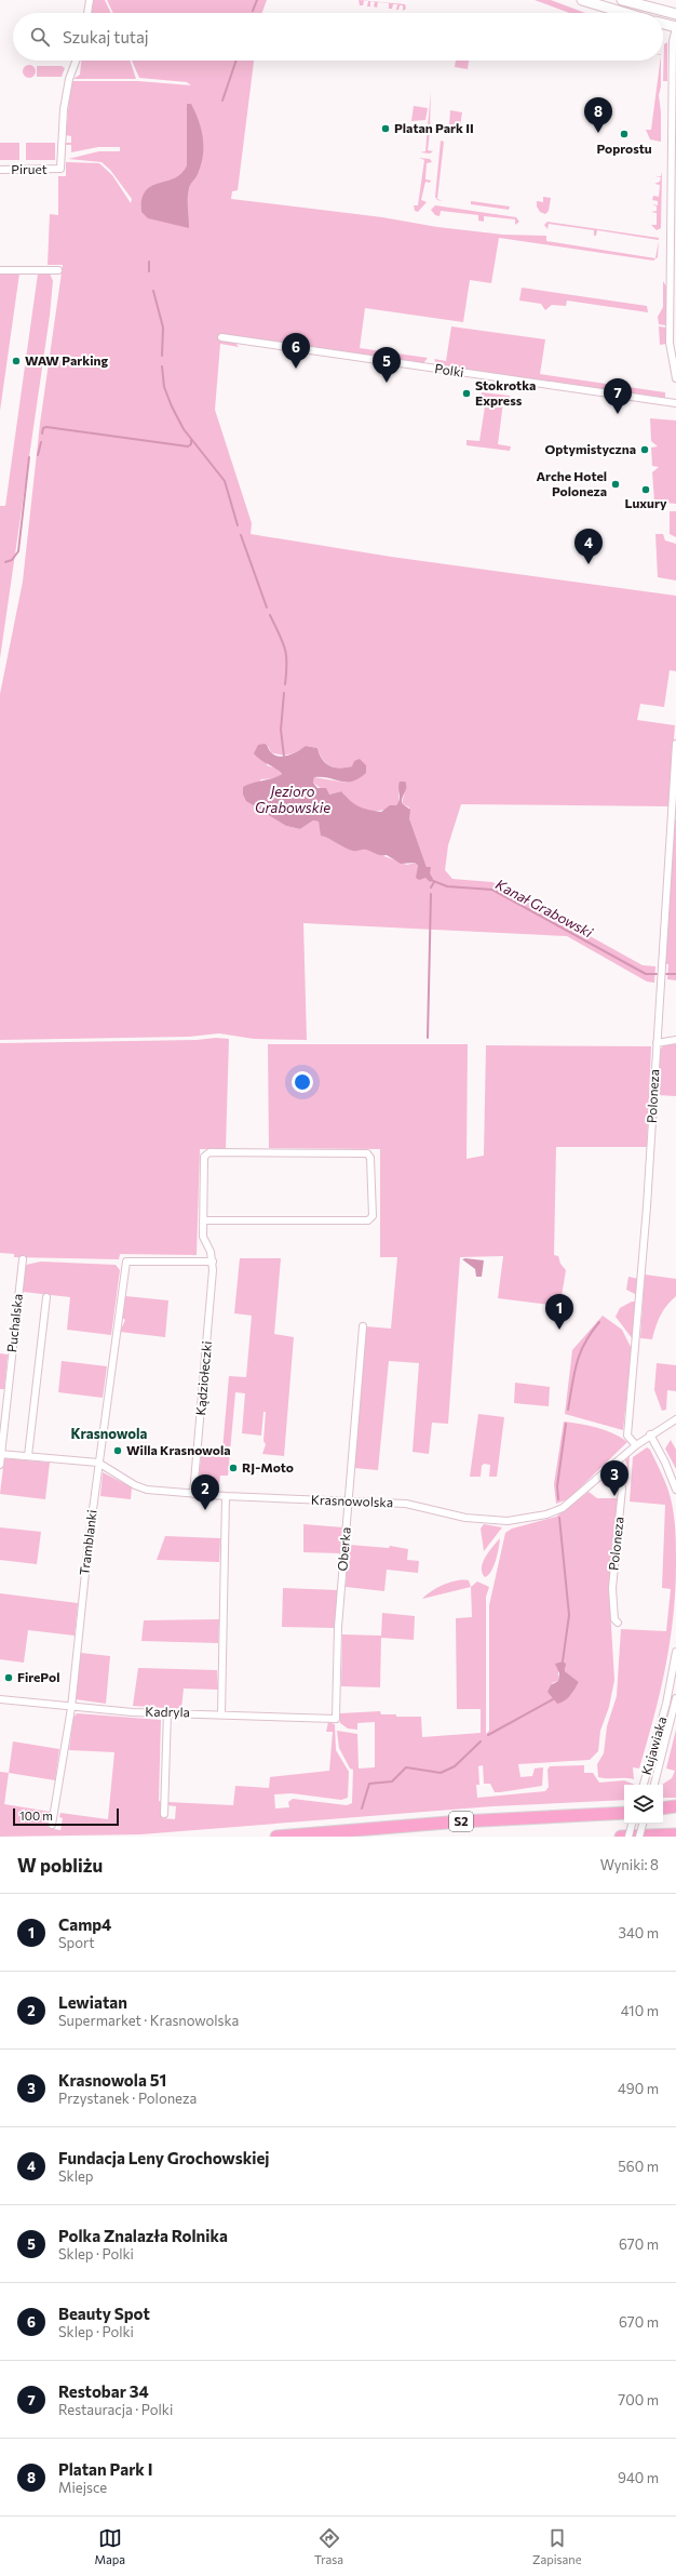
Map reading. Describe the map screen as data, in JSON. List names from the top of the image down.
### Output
{
  "streets": {
    "highway": ["S2"],
    "street": [
      "Piruet",
      "Polki",
      "Poloneza",
      "Puchalska",
      "Kądziołeczki",
      "Krasnowolska",
      "Tramblanki",
      "Oberka",
      "Kadryla",
      "Kujawiaka"
    ]
  },
  "crossings": [
    ["Poloneza", "Krasnowolska"],
    ["Puchalska", "Krasnowolska"],
    ["Kądziołeczki", "Krasnowolska"],
    ["Kądziołeczki", "Tramblanki"],
    ["Krasnowolska", "Tramblanki"],
    ["Krasnowolska", "Oberka"],
    ["Tramblanki", "Kadryla"],
    ["Oberka", "Kadryla"]
  ],
  "districts": ["Krasnowola"],
  "water": ["Jezioro Grabowskie", "Kanał Grabowski"],
  "places": [
    "Platan Park II",
    "Poprostu",
    "WAW Parking",
    "Stokrotka Express",
    "Optymistyczna",
    "Arche Hotel Poloneza",
    "Luxury",
    "Willa Krasnowola",
    "RJ-Moto",
    "FirePol"
  ],
  "scale_bar": "100 m",
  "page": {
    "search": "Szukaj tutaj",
    "pins": [
      "8",
      "6",
      "5",
      "7",
      "4",
      "1",
      "3",
      "2"
    ],
    "scale": "100 m",
    "heading": ["W pobliżu", "Wyniki: 8"],
    "list": [
      {
        "mark": "1",
        "name": "Camp4",
        "note": "Sport",
        "value": "340 m"
      },
      {
        "mark": "2",
        "name": "Lewiatan",
        "note": "Supermarket · Krasnowolska",
        "value": "410 m"
      },
      {
        "mark": "3",
        "name": "Krasnowola 51",
        "note": "Przystanek · Poloneza",
        "value": "490 m"
      },
      {
        "mark": "4",
        "name": "Fundacja Leny Grochowskiej",
        "note": "Sklep",
        "value": "560 m"
      },
      {
        "mark": "5",
        "name": "Polka Znalazła Rolnika",
        "note": "Sklep · Polki",
        "value": "670 m"
      },
      {
        "mark": "6",
        "name": "Beauty Spot",
        "note": "Sklep · Polki",
        "value": "670 m"
      },
      {
        "mark": "7",
        "name": "Restobar 34",
        "note": "Restauracja · Polki",
        "value": "700 m"
      },
      {
        "mark": "8",
        "name": "Platan Park I",
        "note": "Miejsce",
        "value": "940 m"
      }
    ],
    "nav": ["Mapa", "Trasa", "Zapisane"]
  }
}
